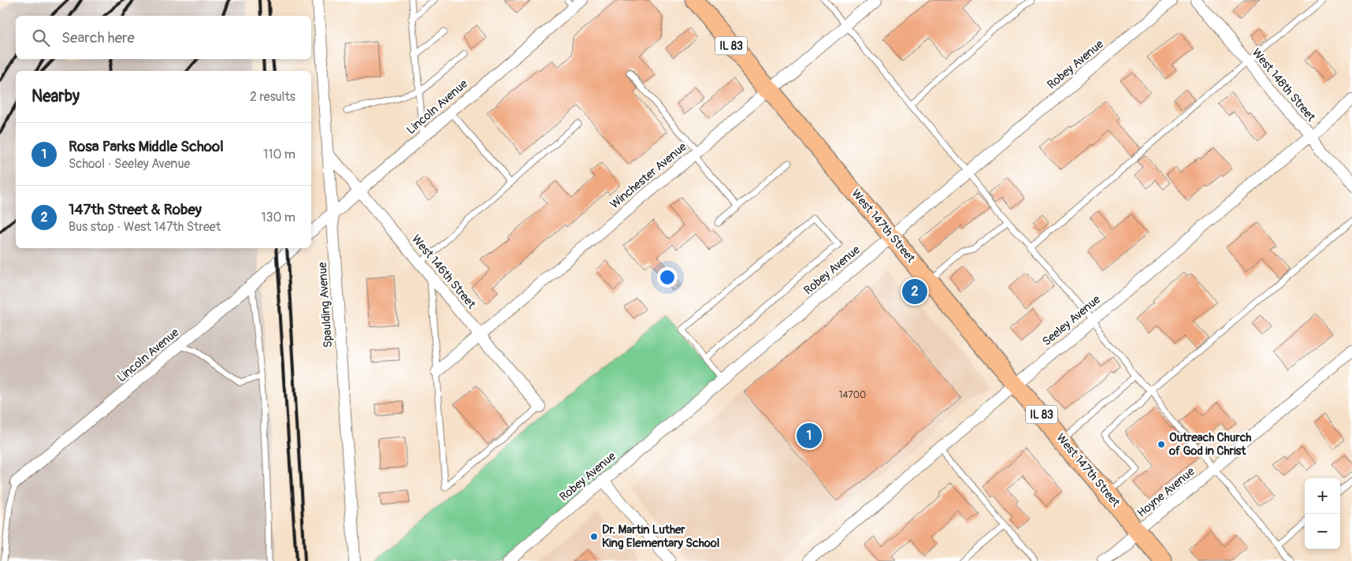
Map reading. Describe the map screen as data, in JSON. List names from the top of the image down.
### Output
{
  "streets": {
    "main road": ["IL 83", "West 147th Street"],
    "street": [
      "Robey Avenue",
      "West 148th Street",
      "Lincoln Avenue",
      "Winchester Avenue",
      "West 146th Street",
      "Spaulding Avenue",
      "Seeley Avenue",
      "Hoyne Avenue"
    ]
  },
  "crossings": [
    ["Robey Avenue", "West 147th Street"],
    ["West 148th Street", "Seeley Avenue"],
    ["Lincoln Avenue", "West 146th Street"],
    ["Lincoln Avenue", "Spaulding Avenue"],
    ["Winchester Avenue", "West 147th Street"],
    ["Winchester Avenue", "West 146th Street"],
    ["West 147th Street", "Seeley Avenue"],
    ["West 147th Street", "Hoyne Avenue"],
    ["West 146th Street", "Spaulding Avenue"]
  ],
  "places": ["Outreach Church of God in Christ", "Dr. Martin Luther King Elementary School"],
  "house_numbers": ["14700"],
  "page": {
    "search": "Search here",
    "heading": ["Nearby", "2 results"],
    "list": [
      {
        "mark": "1",
        "name": "Rosa Parks Middle School",
        "note": "School · Seeley Avenue",
        "value": "110 m"
      },
      {
        "mark": "2",
        "name": "147th Street & Robey",
        "note": "Bus stop · West 147th Street",
        "value": "130 m"
      }
    ],
    "pins": ["2", "1"],
    "map_buttons": ["+", "−"]
  }
}
